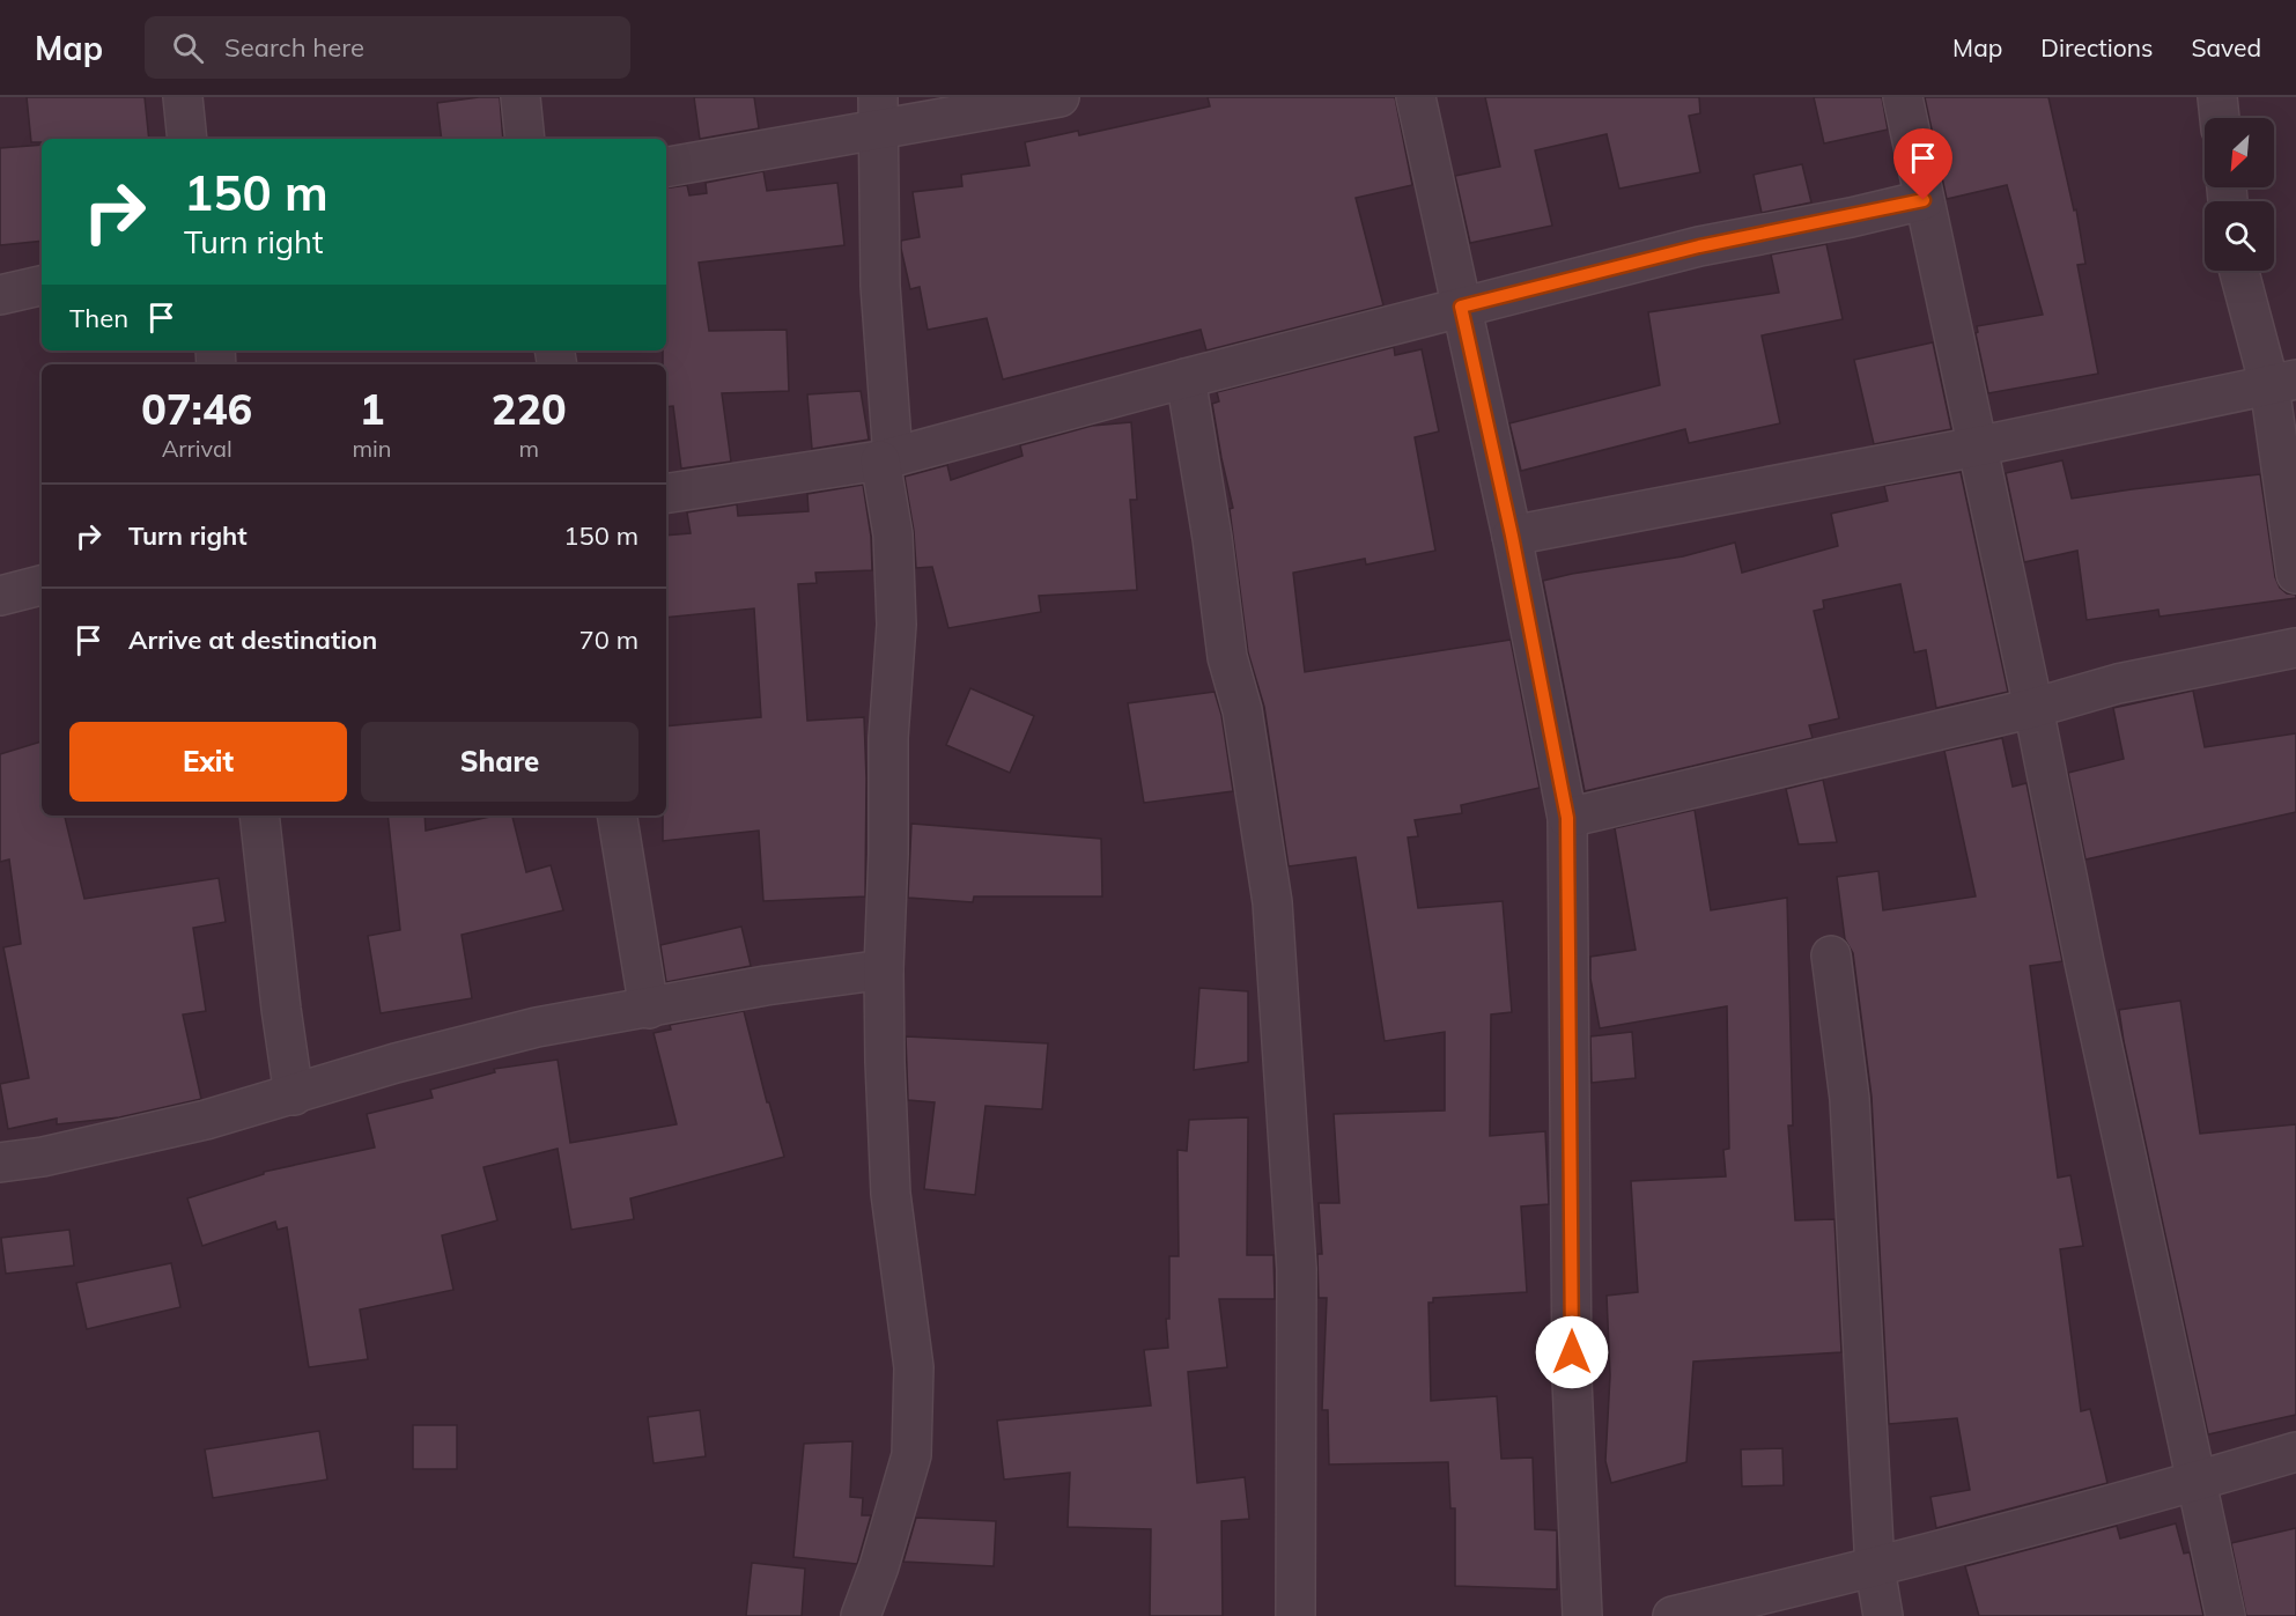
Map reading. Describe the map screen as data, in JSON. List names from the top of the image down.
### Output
{
  "north": "bottom left",
  "page": {
    "header": "Map",
    "search": "Search here",
    "nav": ["Map", "Directions", "Saved"],
    "turn": ["150 m", "Turn right"],
    "then": "Then",
    "eta": [
      "07:46",
      "Arrival",
      "1",
      "min",
      "220",
      "m"
    ],
    "list": [
      {
        "name": "Turn right",
        "value": "150 m"
      },
      {
        "name": "Arrive at destination",
        "value": "70 m"
      }
    ],
    "buttons": ["Exit", "Share"]
  }
}
